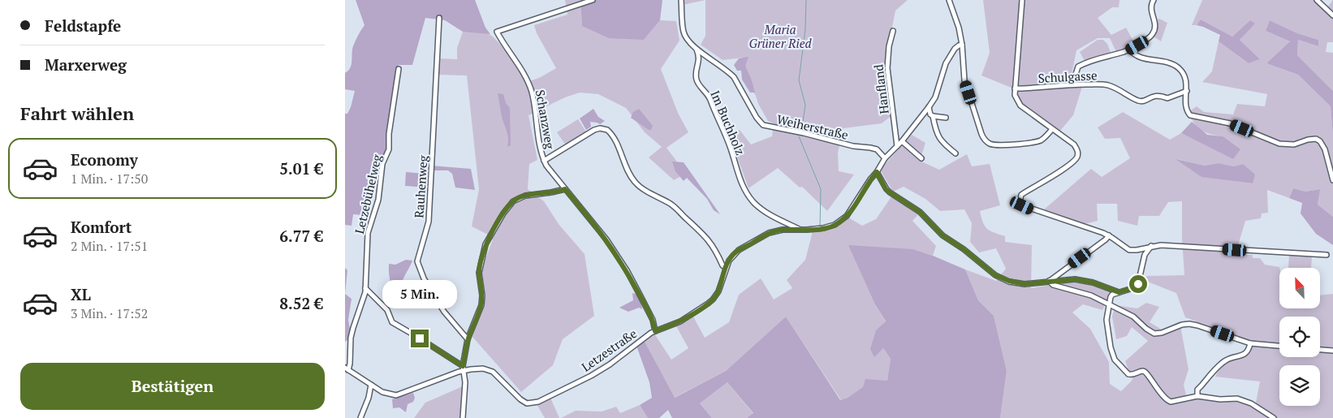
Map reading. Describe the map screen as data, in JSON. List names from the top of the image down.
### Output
{
  "streets": {
    "street": [
      "Schulgasse",
      "Hanfland",
      "Schanzweg",
      "Im Buchholz",
      "Weiherstraße",
      "Rauhenweg",
      "Letzebühelweg",
      "Letzestraße"
    ]
  },
  "crossings": [
    ["Hanfland", "Letzestraße"],
    ["Schanzweg", "Letzestraße"],
    ["Im Buchholz", "Weiherstraße"],
    ["Im Buchholz", "Letzestraße"],
    ["Weiherstraße", "Letzestraße"],
    ["Letzebühelweg", "Letzestraße"]
  ],
  "parks": ["Maria Grüner Ried"],
  "north": "top left",
  "page": {
    "banner": ["Feldstapfe", "Marxerweg"],
    "heading": "Fahrt wählen",
    "list": [
      {
        "name": "Economy",
        "note": "1 Min. · 17:50",
        "value": "5.01 €"
      },
      {
        "name": "Komfort",
        "note": "2 Min. · 17:51",
        "value": "6.77 €"
      },
      {
        "name": "XL",
        "note": "3 Min. · 17:52",
        "value": "8.52 €"
      }
    ],
    "bubble": "5 Min.",
    "buttons": "Bestätigen"
  }
}
